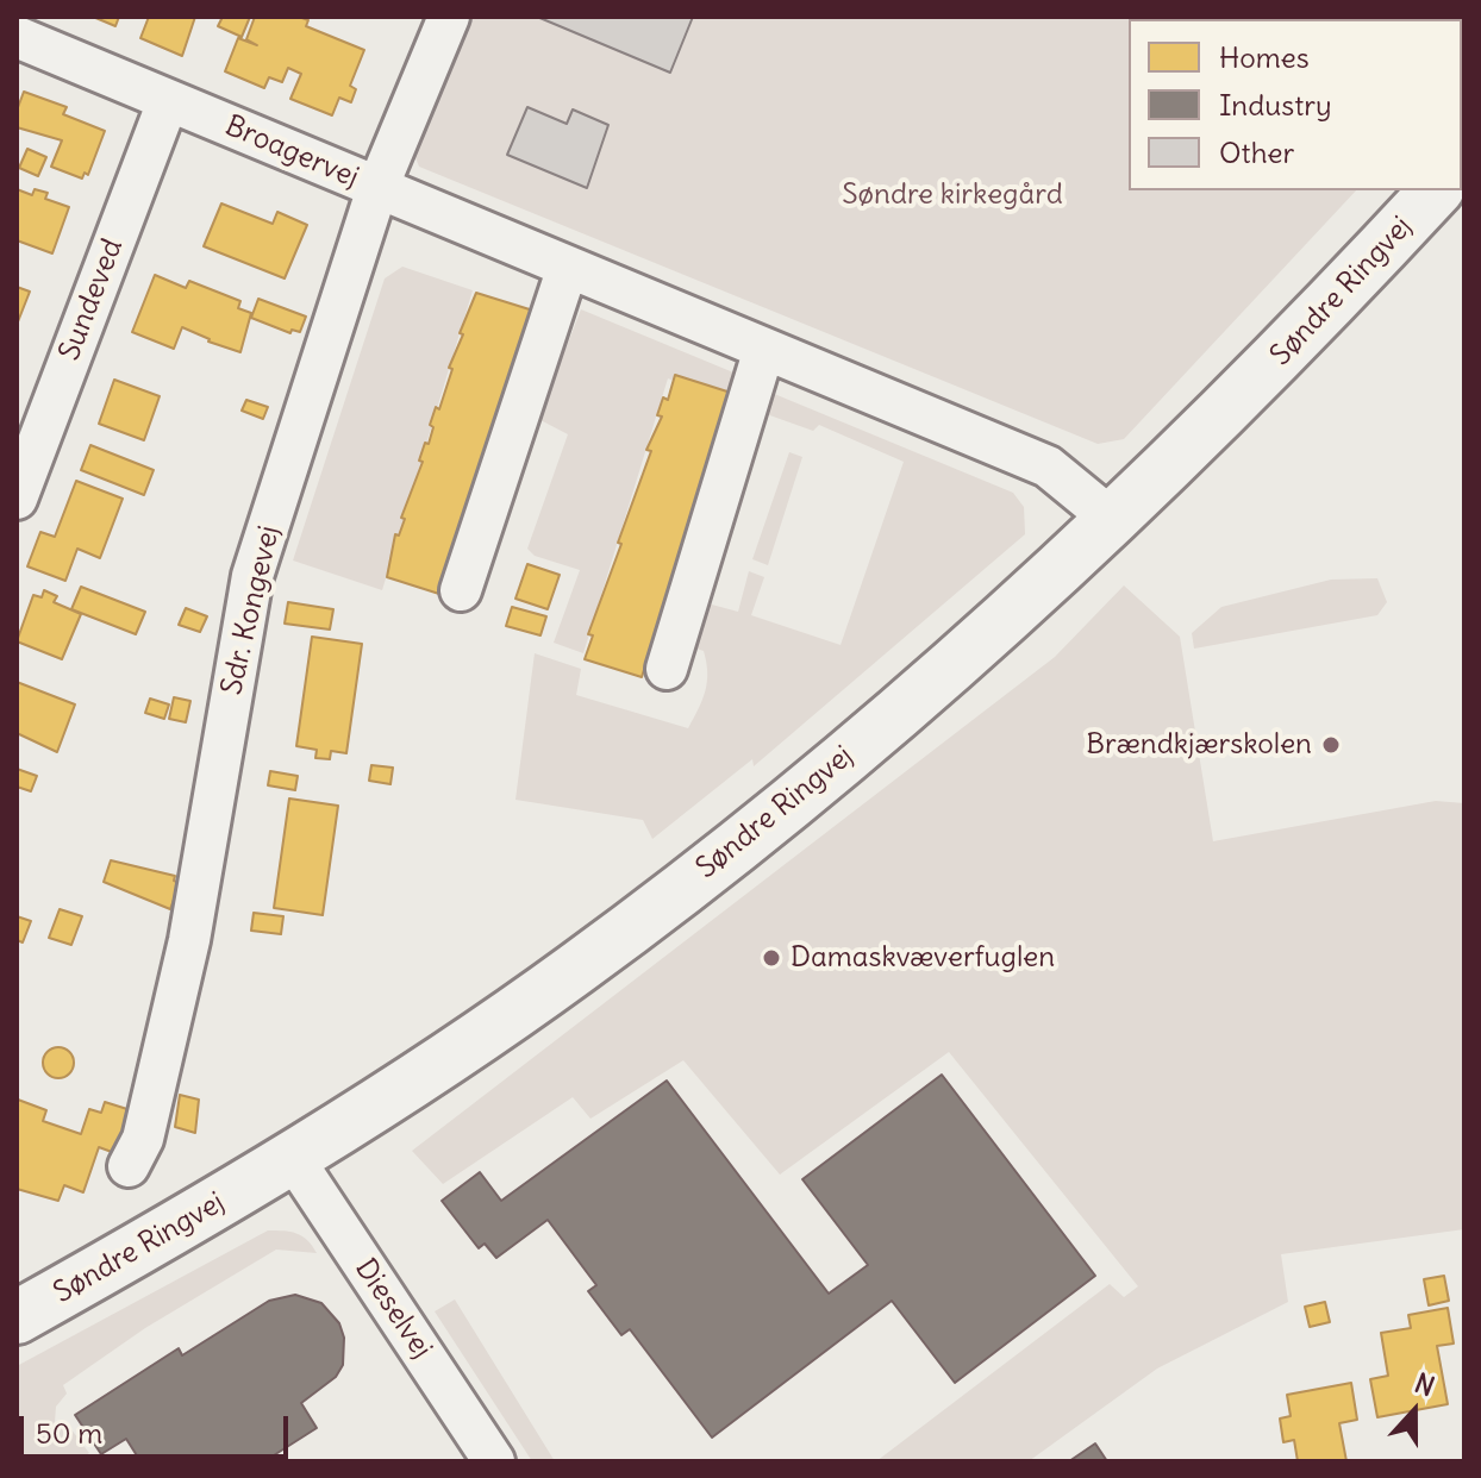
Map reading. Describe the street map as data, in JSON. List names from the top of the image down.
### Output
{
  "streets": {
    "main road": ["Søndre Ringvej"],
    "street": [
      "Broagervej",
      "Sundeved",
      "Sdr. Kongevej",
      "Dieselvej"
    ]
  },
  "crossings": [
    ["Broagervej", "Søndre Ringvej"],
    ["Broagervej", "Sundeved"],
    ["Broagervej", "Sdr. Kongevej"],
    ["Søndre Ringvej", "Dieselvej"]
  ],
  "parks": ["Søndre kirkegård"],
  "places": ["Brændkjærskolen", "Damaskvæverfuglen"],
  "legend": ["Homes", "Industry", "Other"],
  "scale_bar": "50 m",
  "north": "top"
}
